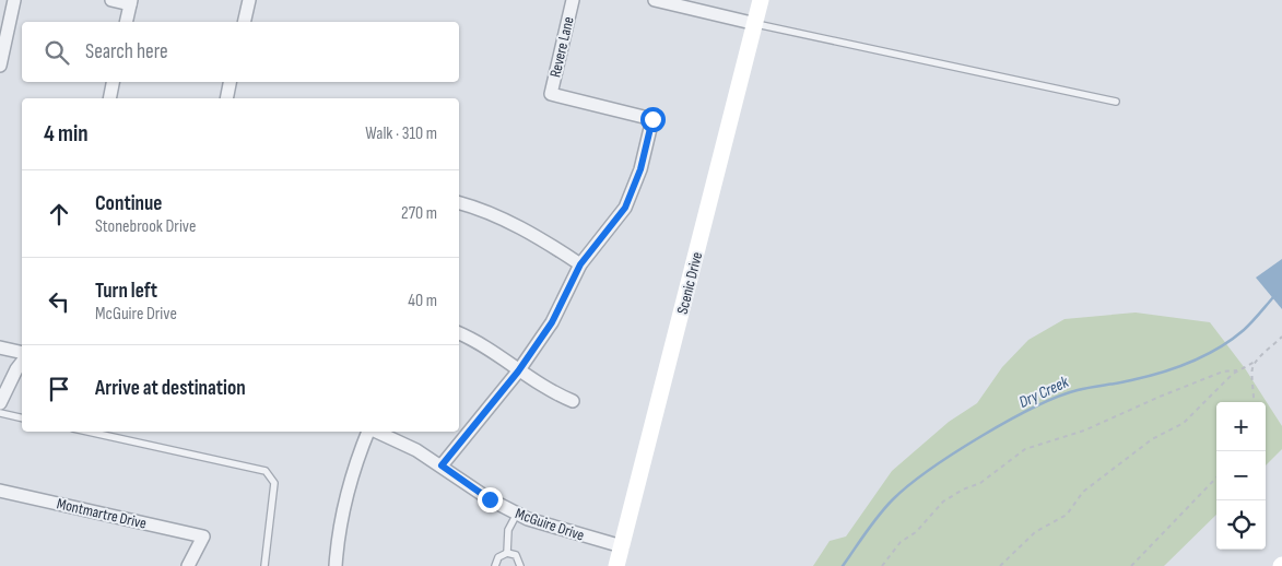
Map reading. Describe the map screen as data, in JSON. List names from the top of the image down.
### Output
{
  "streets": {
    "main road": ["Scenic Drive"],
    "street": ["Revere Lane", "Montmartre Drive", "McGuire Drive"]
  },
  "crossings": [
    ["Scenic Drive", "McGuire Drive"]
  ],
  "water": ["Dry Creek"],
  "page": {
    "search": "Search here",
    "heading": ["4 min", "Walk · 310 m"],
    "list": [
      ["Continue", "Stonebrook Drive", "270 m"],
      ["Turn left", "McGuire Drive", "40 m"],
      "Arrive at destination"
    ],
    "map_buttons": ["+", "−"]
  }
}
